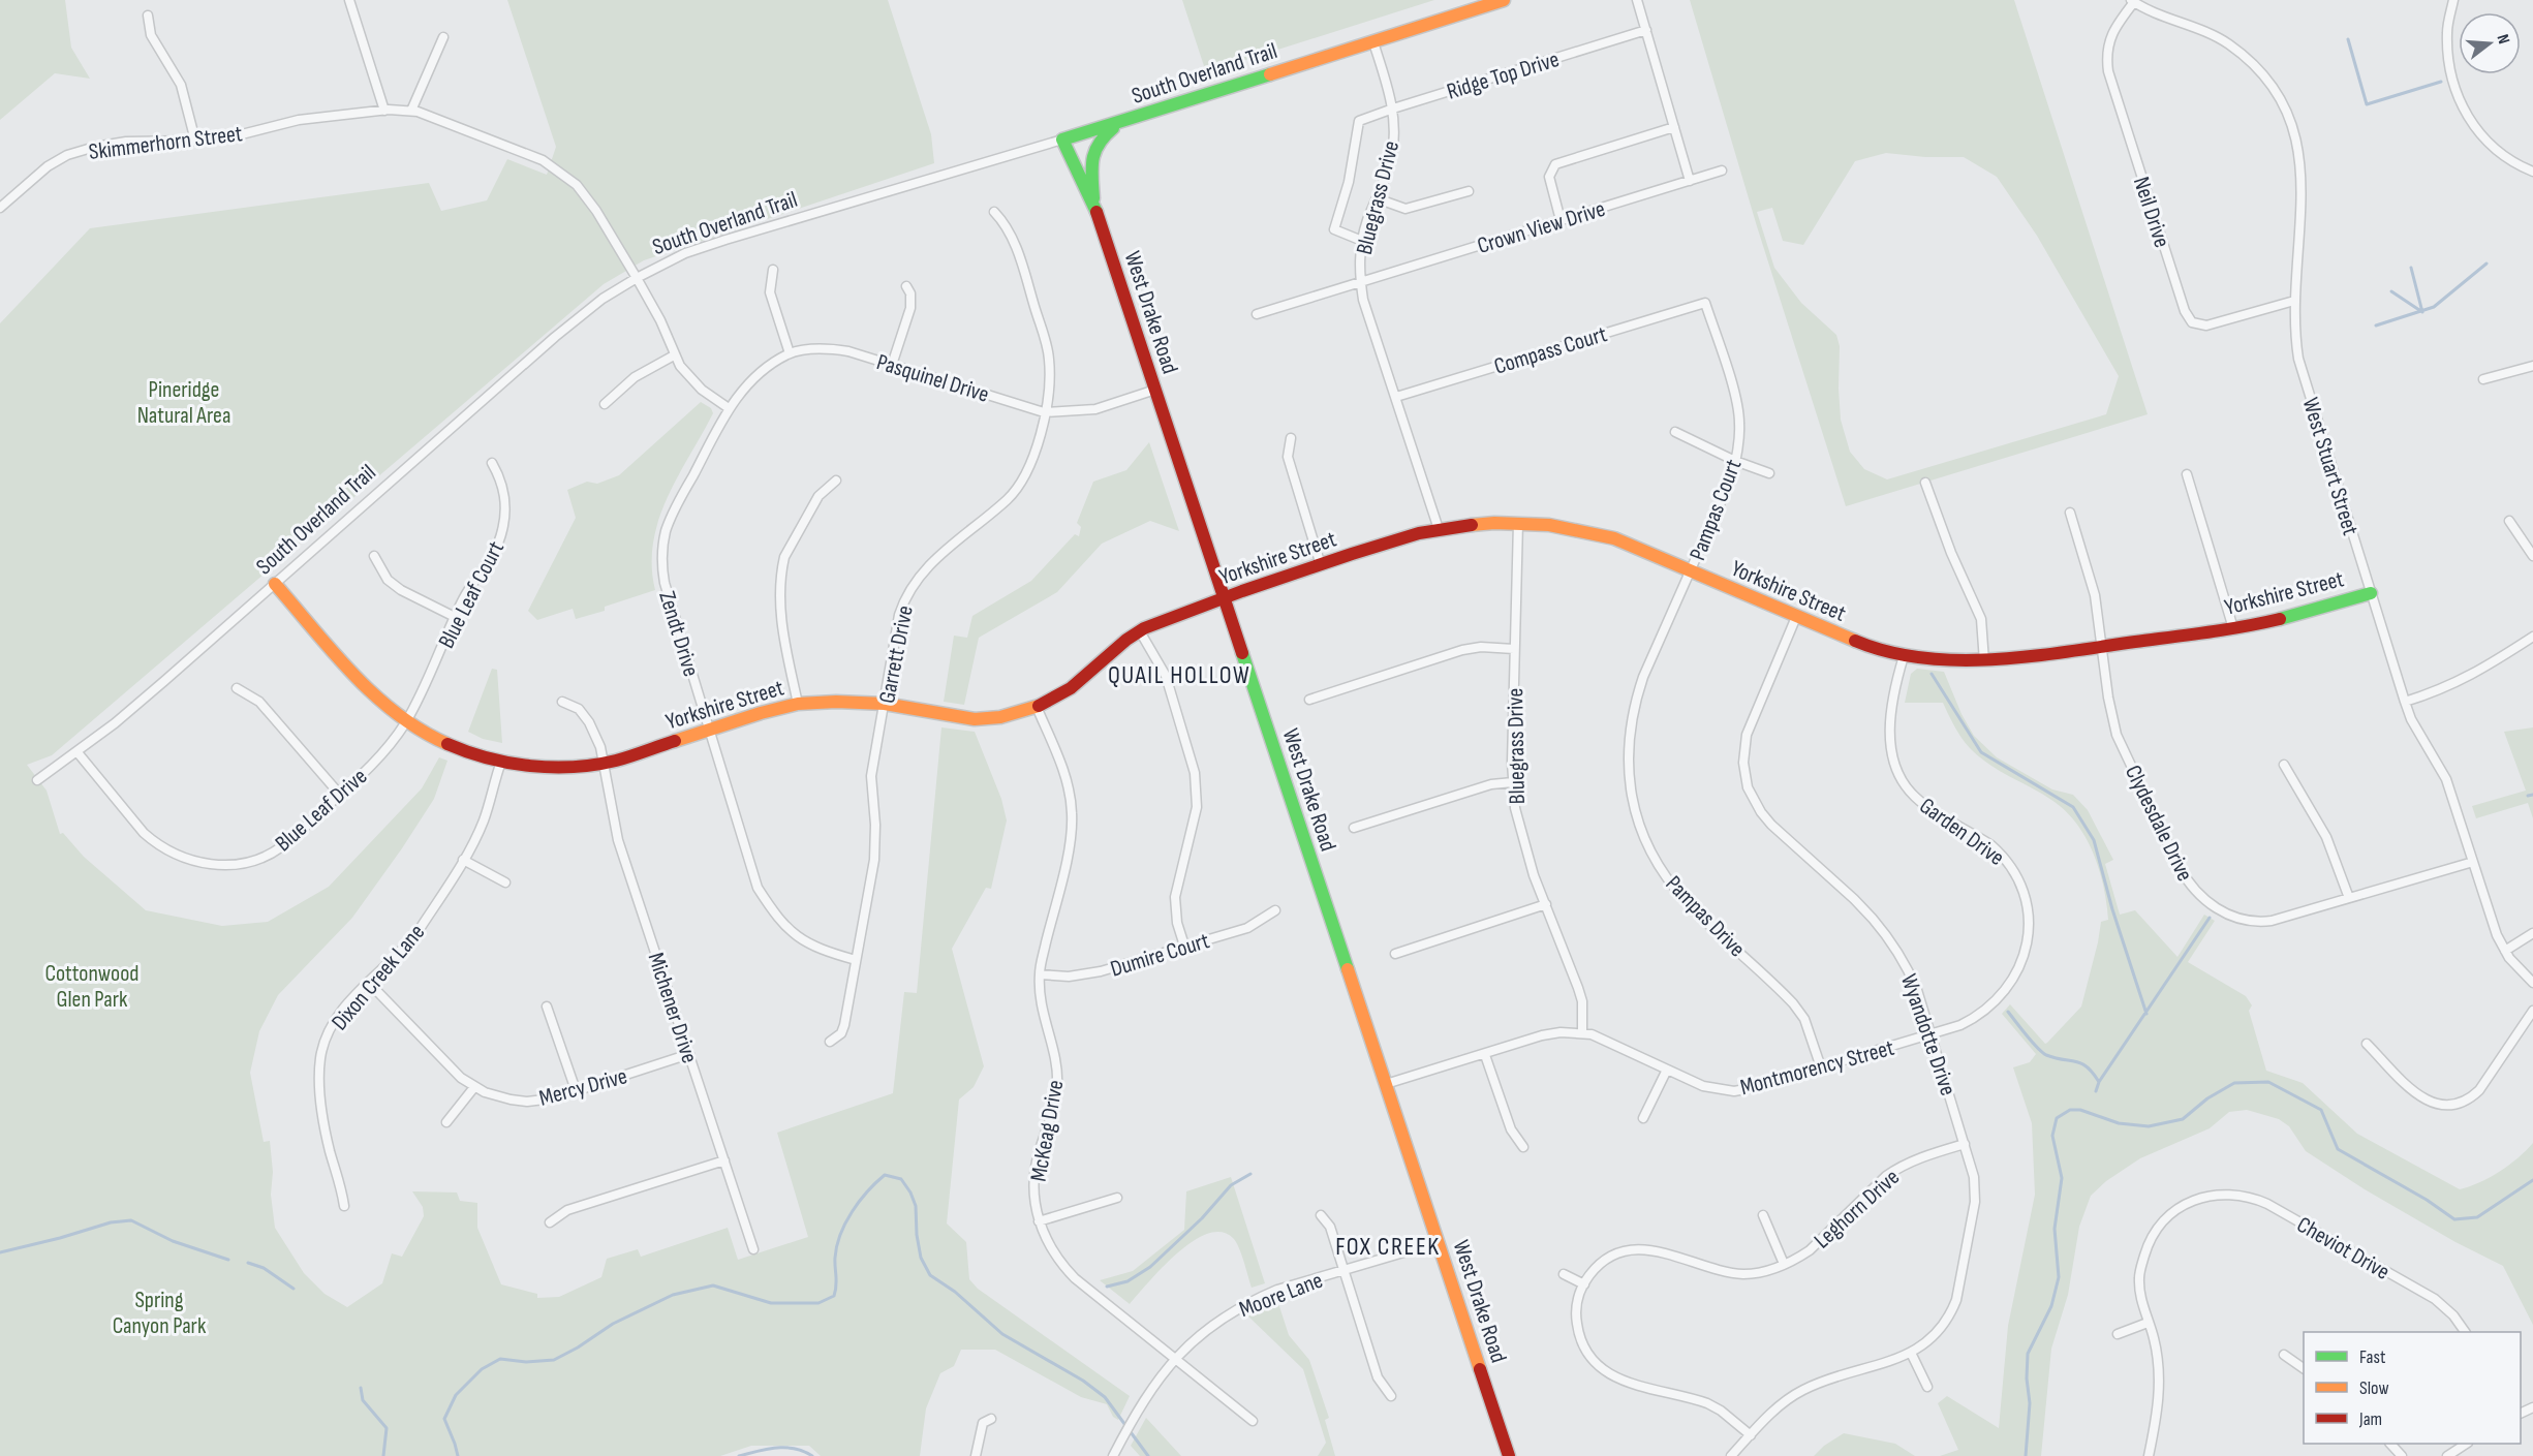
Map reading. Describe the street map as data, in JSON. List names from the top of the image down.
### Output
{
  "streets": {
    "street": [
      "South Overland Trail",
      "Ridge Top Drive",
      "Skimmerhorn Street",
      "Bluegrass Drive",
      "Neil Drive",
      "Crown View Drive",
      "West Drake Road",
      "Compass Court",
      "Pasquinel Drive",
      "West Stuart Street",
      "Pampas Court",
      "Yorkshire Street",
      "Blue Leaf Court",
      "Zendt Drive",
      "Garrett Drive",
      "Blue Leaf Drive",
      "Clydesdale Drive",
      "Garden Drive",
      "Pampas Drive",
      "Dumire Court",
      "Dixon Creek Lane",
      "Michener Drive",
      "Wyandotte Drive",
      "Montmorency Street",
      "Mercy Drive",
      "McKeag Drive",
      "Leghorn Drive",
      "Cheviot Drive",
      "Moore Lane"
    ]
  },
  "crossings": [
    ["South Overland Trail", "Skimmerhorn Street"],
    ["South Overland Trail", "Bluegrass Drive"],
    ["South Overland Trail", "West Drake Road"],
    ["South Overland Trail", "Yorkshire Street"],
    ["South Overland Trail", "Blue Leaf Drive"],
    ["Ridge Top Drive", "Bluegrass Drive"],
    ["Skimmerhorn Street", "Pasquinel Drive"],
    ["Skimmerhorn Street", "Zendt Drive"],
    ["Bluegrass Drive", "Crown View Drive"],
    ["Bluegrass Drive", "Compass Court"],
    ["Bluegrass Drive", "Yorkshire Street"],
    ["Bluegrass Drive", "Montmorency Street"],
    ["Neil Drive", "West Stuart Street"],
    ["West Drake Road", "Pasquinel Drive"],
    ["West Drake Road", "Yorkshire Street"],
    ["West Drake Road", "Montmorency Street"],
    ["West Drake Road", "Moore Lane"],
    ["Compass Court", "Pampas Court"],
    ["Pasquinel Drive", "Zendt Drive"],
    ["Pasquinel Drive", "Garrett Drive"],
    ["West Stuart Street", "Yorkshire Street"],
    ["West Stuart Street", "Clydesdale Drive"],
    ["Pampas Court", "Yorkshire Street"],
    ["Pampas Court", "Pampas Drive"],
    ["Yorkshire Street", "Blue Leaf Court"],
    ["Yorkshire Street", "Zendt Drive"],
    ["Yorkshire Street", "Garrett Drive"],
    ["Yorkshire Street", "Blue Leaf Drive"],
    ["Yorkshire Street", "Clydesdale Drive"],
    ["Yorkshire Street", "Garden Drive"],
    ["Yorkshire Street", "Pampas Drive"],
    ["Yorkshire Street", "Dixon Creek Lane"],
    ["Yorkshire Street", "Michener Drive"],
    ["Yorkshire Street", "Wyandotte Drive"],
    ["Yorkshire Street", "McKeag Drive"],
    ["Blue Leaf Court", "Blue Leaf Drive"],
    ["Zendt Drive", "Garrett Drive"],
    ["Garden Drive", "Wyandotte Drive"],
    ["Garden Drive", "Montmorency Street"],
    ["Pampas Drive", "Montmorency Street"],
    ["Dumire Court", "McKeag Drive"],
    ["Dixon Creek Lane", "Mercy Drive"],
    ["Michener Drive", "Mercy Drive"],
    ["Wyandotte Drive", "Montmorency Street"],
    ["Wyandotte Drive", "Leghorn Drive"],
    ["McKeag Drive", "Moore Lane"]
  ],
  "districts": ["QUAIL HOLLOW", "FOX CREEK"],
  "parks": ["Pineridge Natural Area", "Cottonwood Glen Park", "Spring Canyon Park"],
  "legend": ["Fast", "Slow", "Jam"],
  "north": "right"
}
